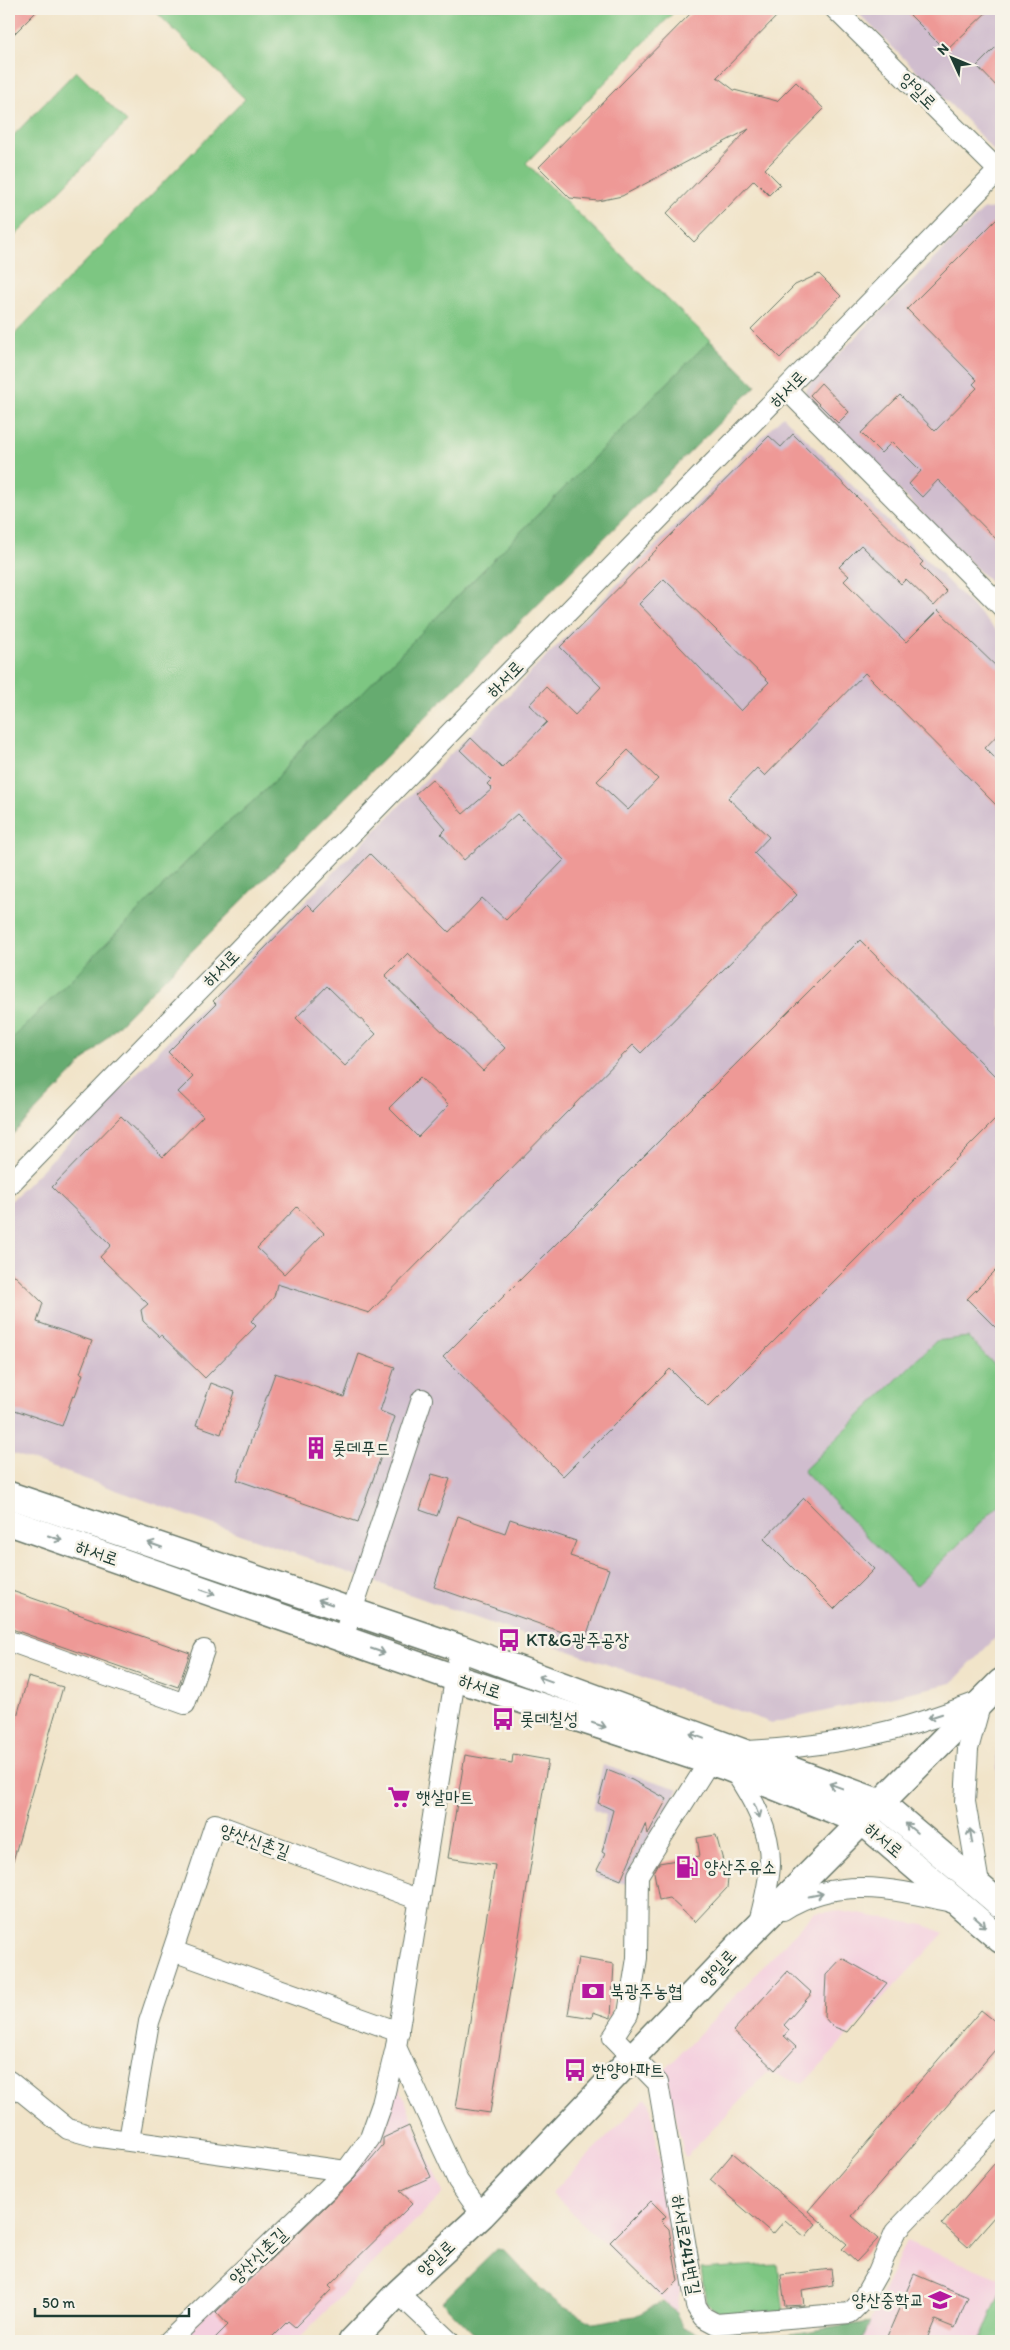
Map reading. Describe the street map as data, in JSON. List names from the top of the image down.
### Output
{
  "streets": {
    "main road": ["양일로", "하서로"],
    "street": ["양산신촌길", "하서로241번길"]
  },
  "crossings": [
    ["양일로", "하서로"],
    ["양일로", "하서로241번길"],
    ["하서로", "양산신촌길"],
    ["하서로", "하서로241번길"]
  ],
  "places": {
    "building": ["롯데푸드"],
    "bus stop": ["KT&G광주공장", "롯데칠성", "한양아파트"],
    "supermarket": ["햇살마트"],
    "fuel station": ["양산주유소"],
    "bank": ["북광주농협"],
    "school or university": ["양산중학교"]
  },
  "scale_bar": "50 m",
  "north": "top left"
}
